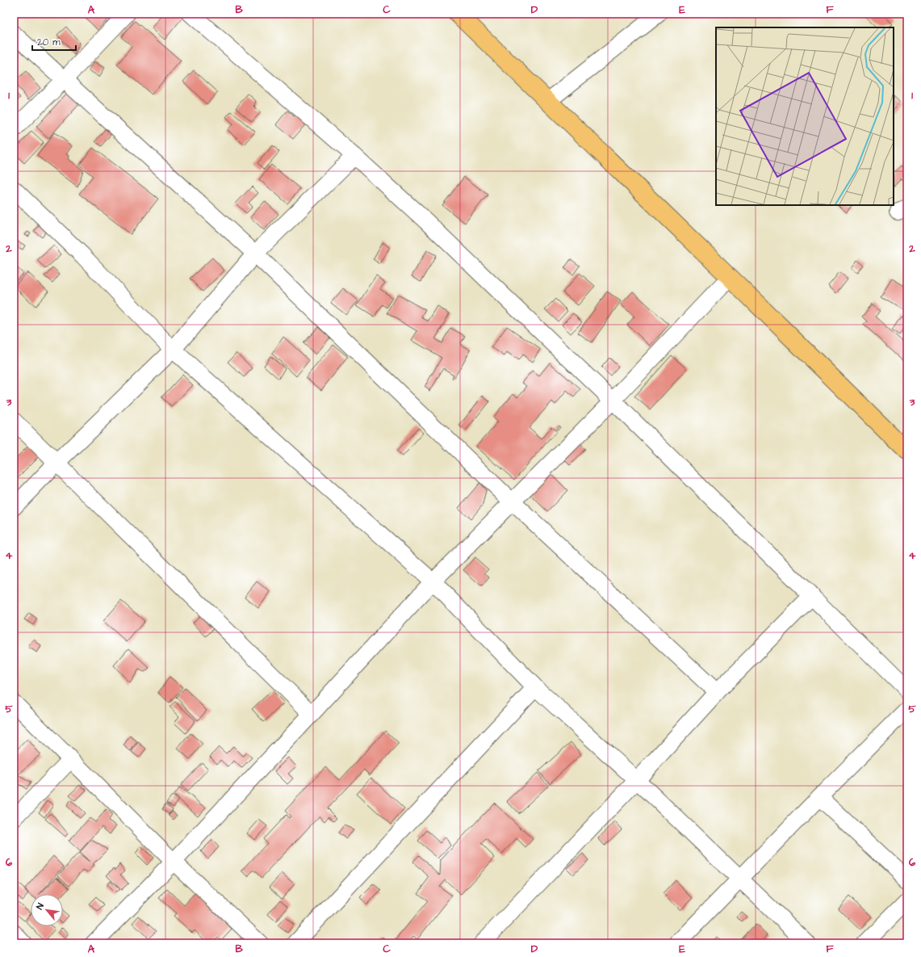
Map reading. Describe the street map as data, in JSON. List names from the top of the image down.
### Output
{
  "scale_bar": "20 m",
  "north": "top left",
  "grid": {
    "columns": [
      "A",
      "B",
      "C",
      "D",
      "E",
      "F"
    ],
    "rows": [
      "1",
      "2",
      "3",
      "4",
      "5",
      "6"
    ]
  }
}
